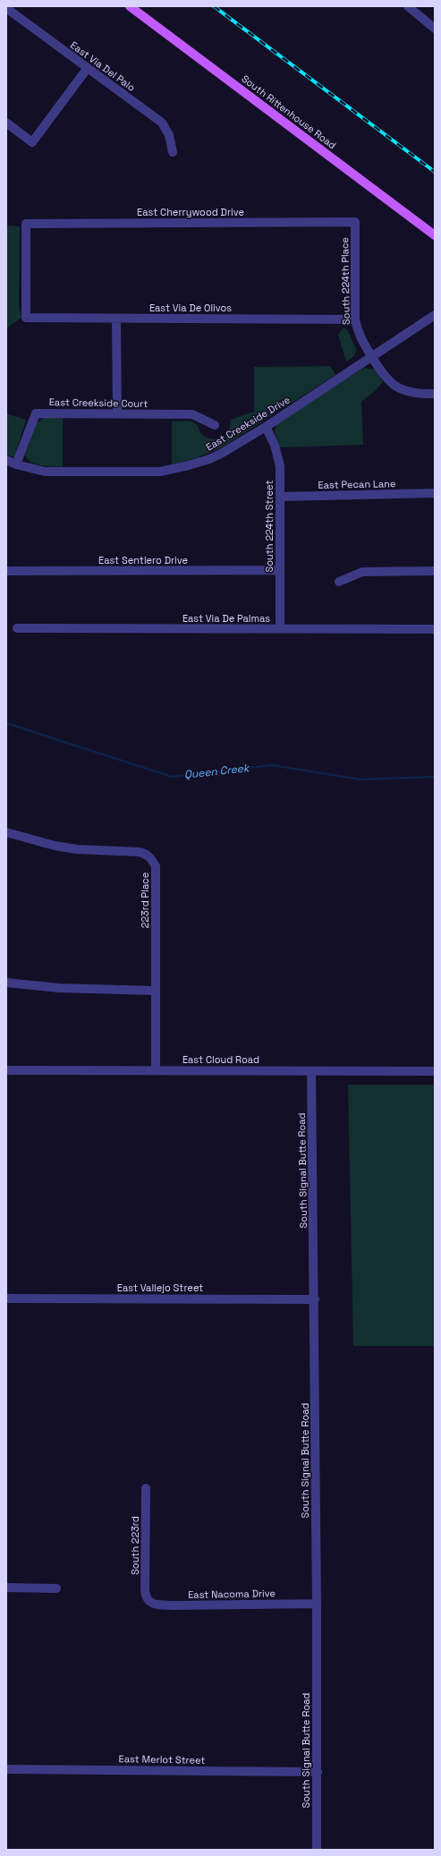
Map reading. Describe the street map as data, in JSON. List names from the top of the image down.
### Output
{
  "streets": {
    "main road": ["South Rittenhouse Road"],
    "street": [
      "East Via Del Palo",
      "East Cherrywood Drive",
      "South 224th Place",
      "East Via De Olivos",
      "East Creekside Court",
      "East Creekside Drive",
      "East Pecan Lane",
      "South 224th Street",
      "East Sentiero Drive",
      "East Via De Palmas",
      "223rd Place",
      "East Cloud Road",
      "South Signal Butte Road",
      "East Vallejo Street",
      "South 223rd",
      "East Nacoma Drive",
      "East Merlot Street"
    ]
  },
  "crossings": [
    ["East Cherrywood Drive", "South 224th Place"],
    ["East Cherrywood Drive", "East Via De Olivos"],
    ["South 224th Place", "East Via De Olivos"],
    ["South 224th Place", "East Creekside Drive"],
    ["East Creekside Court", "East Creekside Drive"],
    ["East Creekside Drive", "South 224th Street"],
    ["East Pecan Lane", "South 224th Street"],
    ["South 224th Street", "East Sentiero Drive"],
    ["South 224th Street", "East Via De Palmas"],
    ["223rd Place", "East Cloud Road"],
    ["East Cloud Road", "South Signal Butte Road"],
    ["South Signal Butte Road", "East Vallejo Street"],
    ["South Signal Butte Road", "East Nacoma Drive"],
    ["South Signal Butte Road", "East Merlot Street"],
    ["South 223rd", "East Nacoma Drive"]
  ],
  "water": ["Queen Creek"]
}
